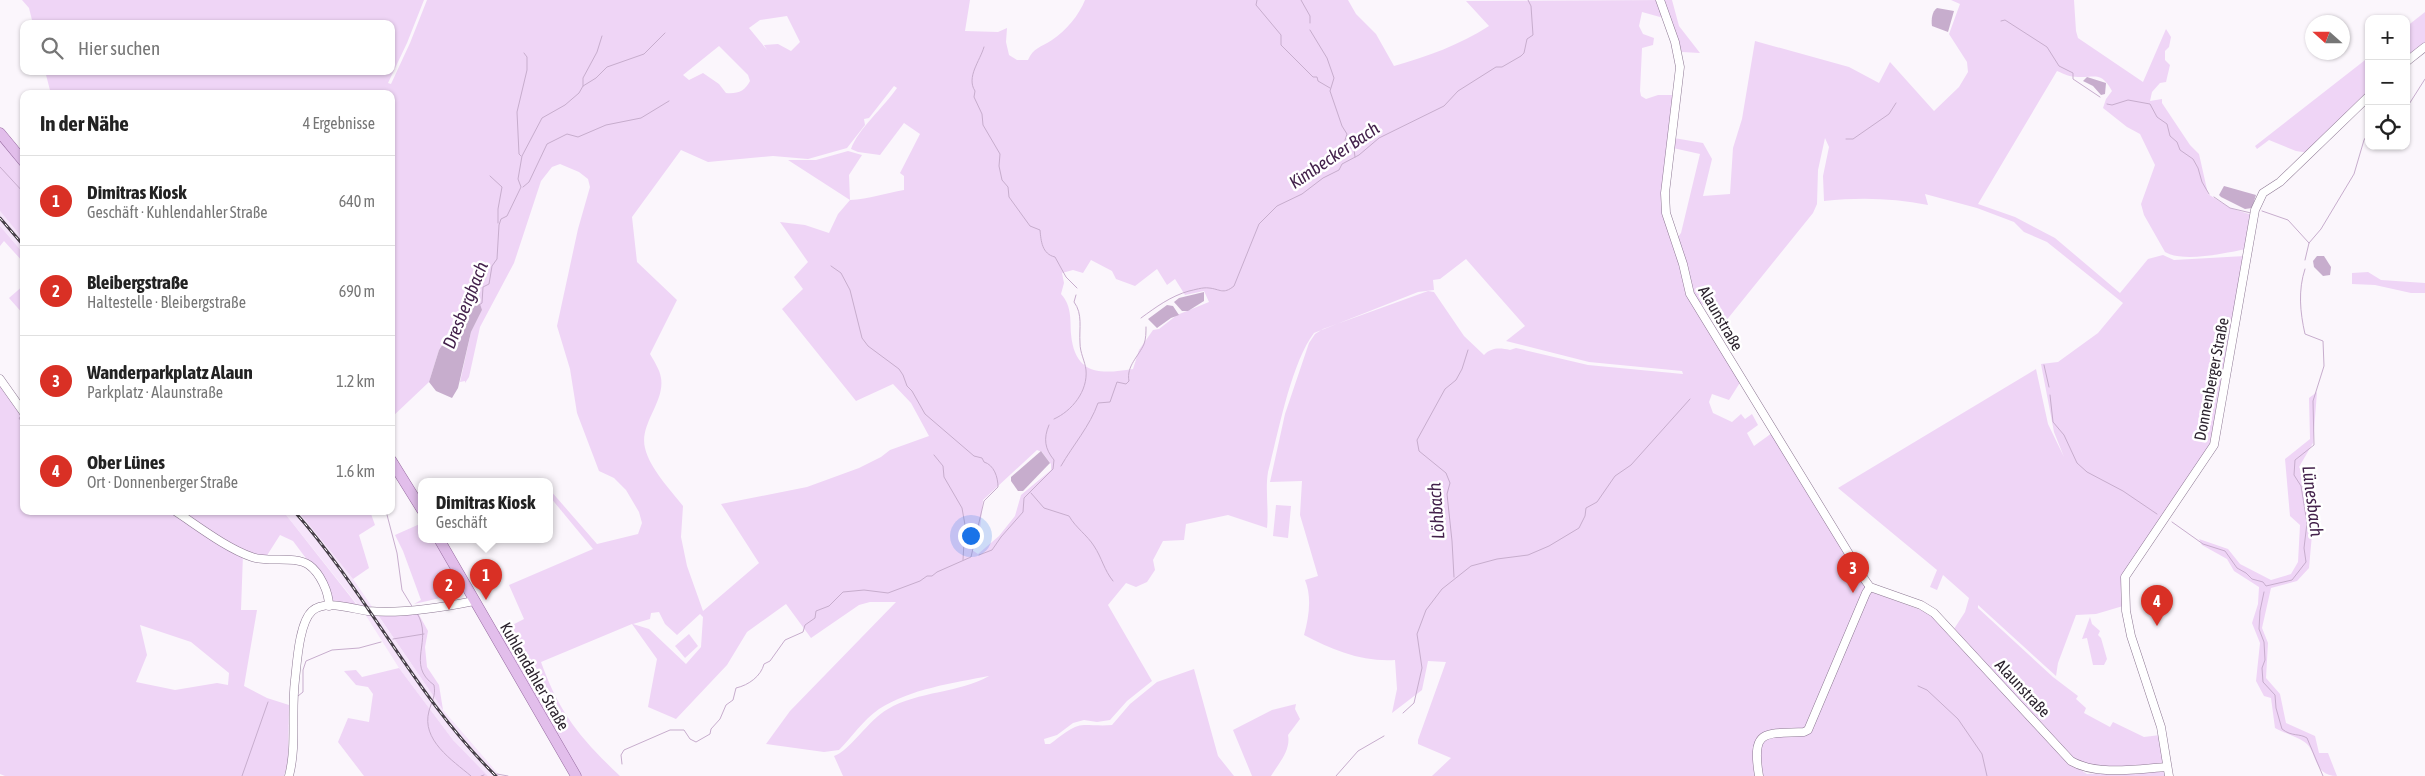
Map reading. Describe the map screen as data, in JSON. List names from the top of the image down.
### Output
{
  "streets": {
    "main road": ["Kuhlendahler Straße"],
    "street": ["Alaunstraße", "Donnenberger Straße"]
  },
  "crossings": [
    ["Alaunstraße", "Donnenberger Straße"]
  ],
  "water": [
    "Kimbecker Bach",
    "Dresbergbach",
    "Lünesbach",
    "Löhbach"
  ],
  "north": "left",
  "page": {
    "map_buttons": ["+", "−"],
    "search": "Hier suchen",
    "heading": ["In der Nähe", "4 Ergebnisse"],
    "list": [
      {
        "mark": "1",
        "name": "Dimitras Kiosk",
        "note": "Geschäft · Kuhlendahler Straße",
        "value": "640 m"
      },
      {
        "mark": "2",
        "name": "Bleibergstraße",
        "note": "Haltestelle · Bleibergstraße",
        "value": "690 m"
      },
      {
        "mark": "3",
        "name": "Wanderparkplatz Alaun",
        "note": "Parkplatz · Alaunstraße",
        "value": "1.2 km"
      },
      {
        "mark": "4",
        "name": "Ober Lünes",
        "note": "Ort · Donnenberger Straße",
        "value": "1.6 km"
      }
    ],
    "popup": ["Dimitras Kiosk", "Geschäft"],
    "pins": [
      "3",
      "1",
      "2",
      "4"
    ]
  }
}
